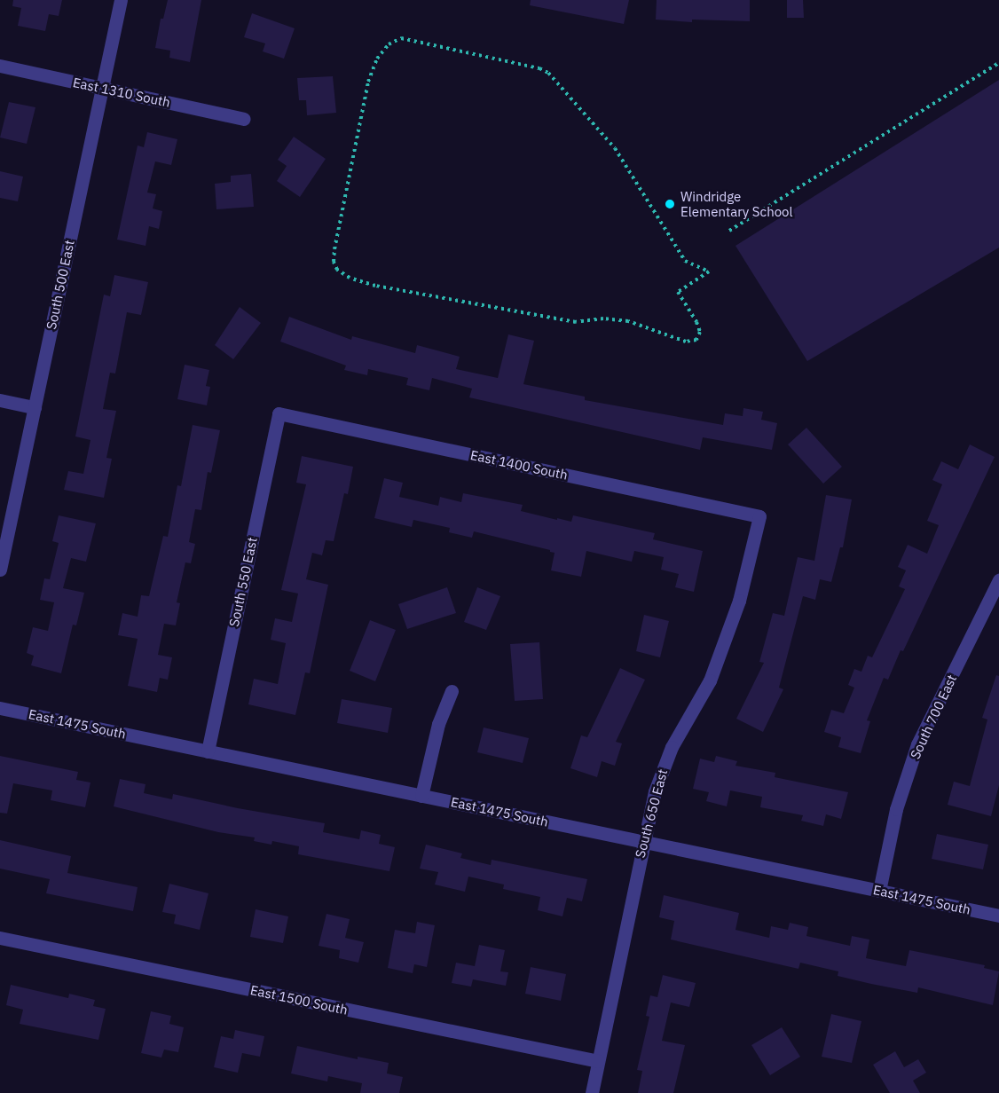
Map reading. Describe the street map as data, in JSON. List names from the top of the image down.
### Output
{
  "streets": {
    "street": [
      "East 1310 South",
      "South 500 East",
      "East 1400 South",
      "South 550 East",
      "South 700 East",
      "East 1475 South",
      "South 650 East",
      "East 1500 South"
    ]
  },
  "crossings": [
    ["East 1310 South", "South 500 East"],
    ["East 1400 South", "South 550 East"],
    ["East 1400 South", "South 650 East"],
    ["South 550 East", "East 1475 South"],
    ["South 700 East", "East 1475 South"],
    ["East 1475 South", "South 650 East"],
    ["South 650 East", "East 1500 South"]
  ],
  "places": ["Windridge Elementary School"]
}
